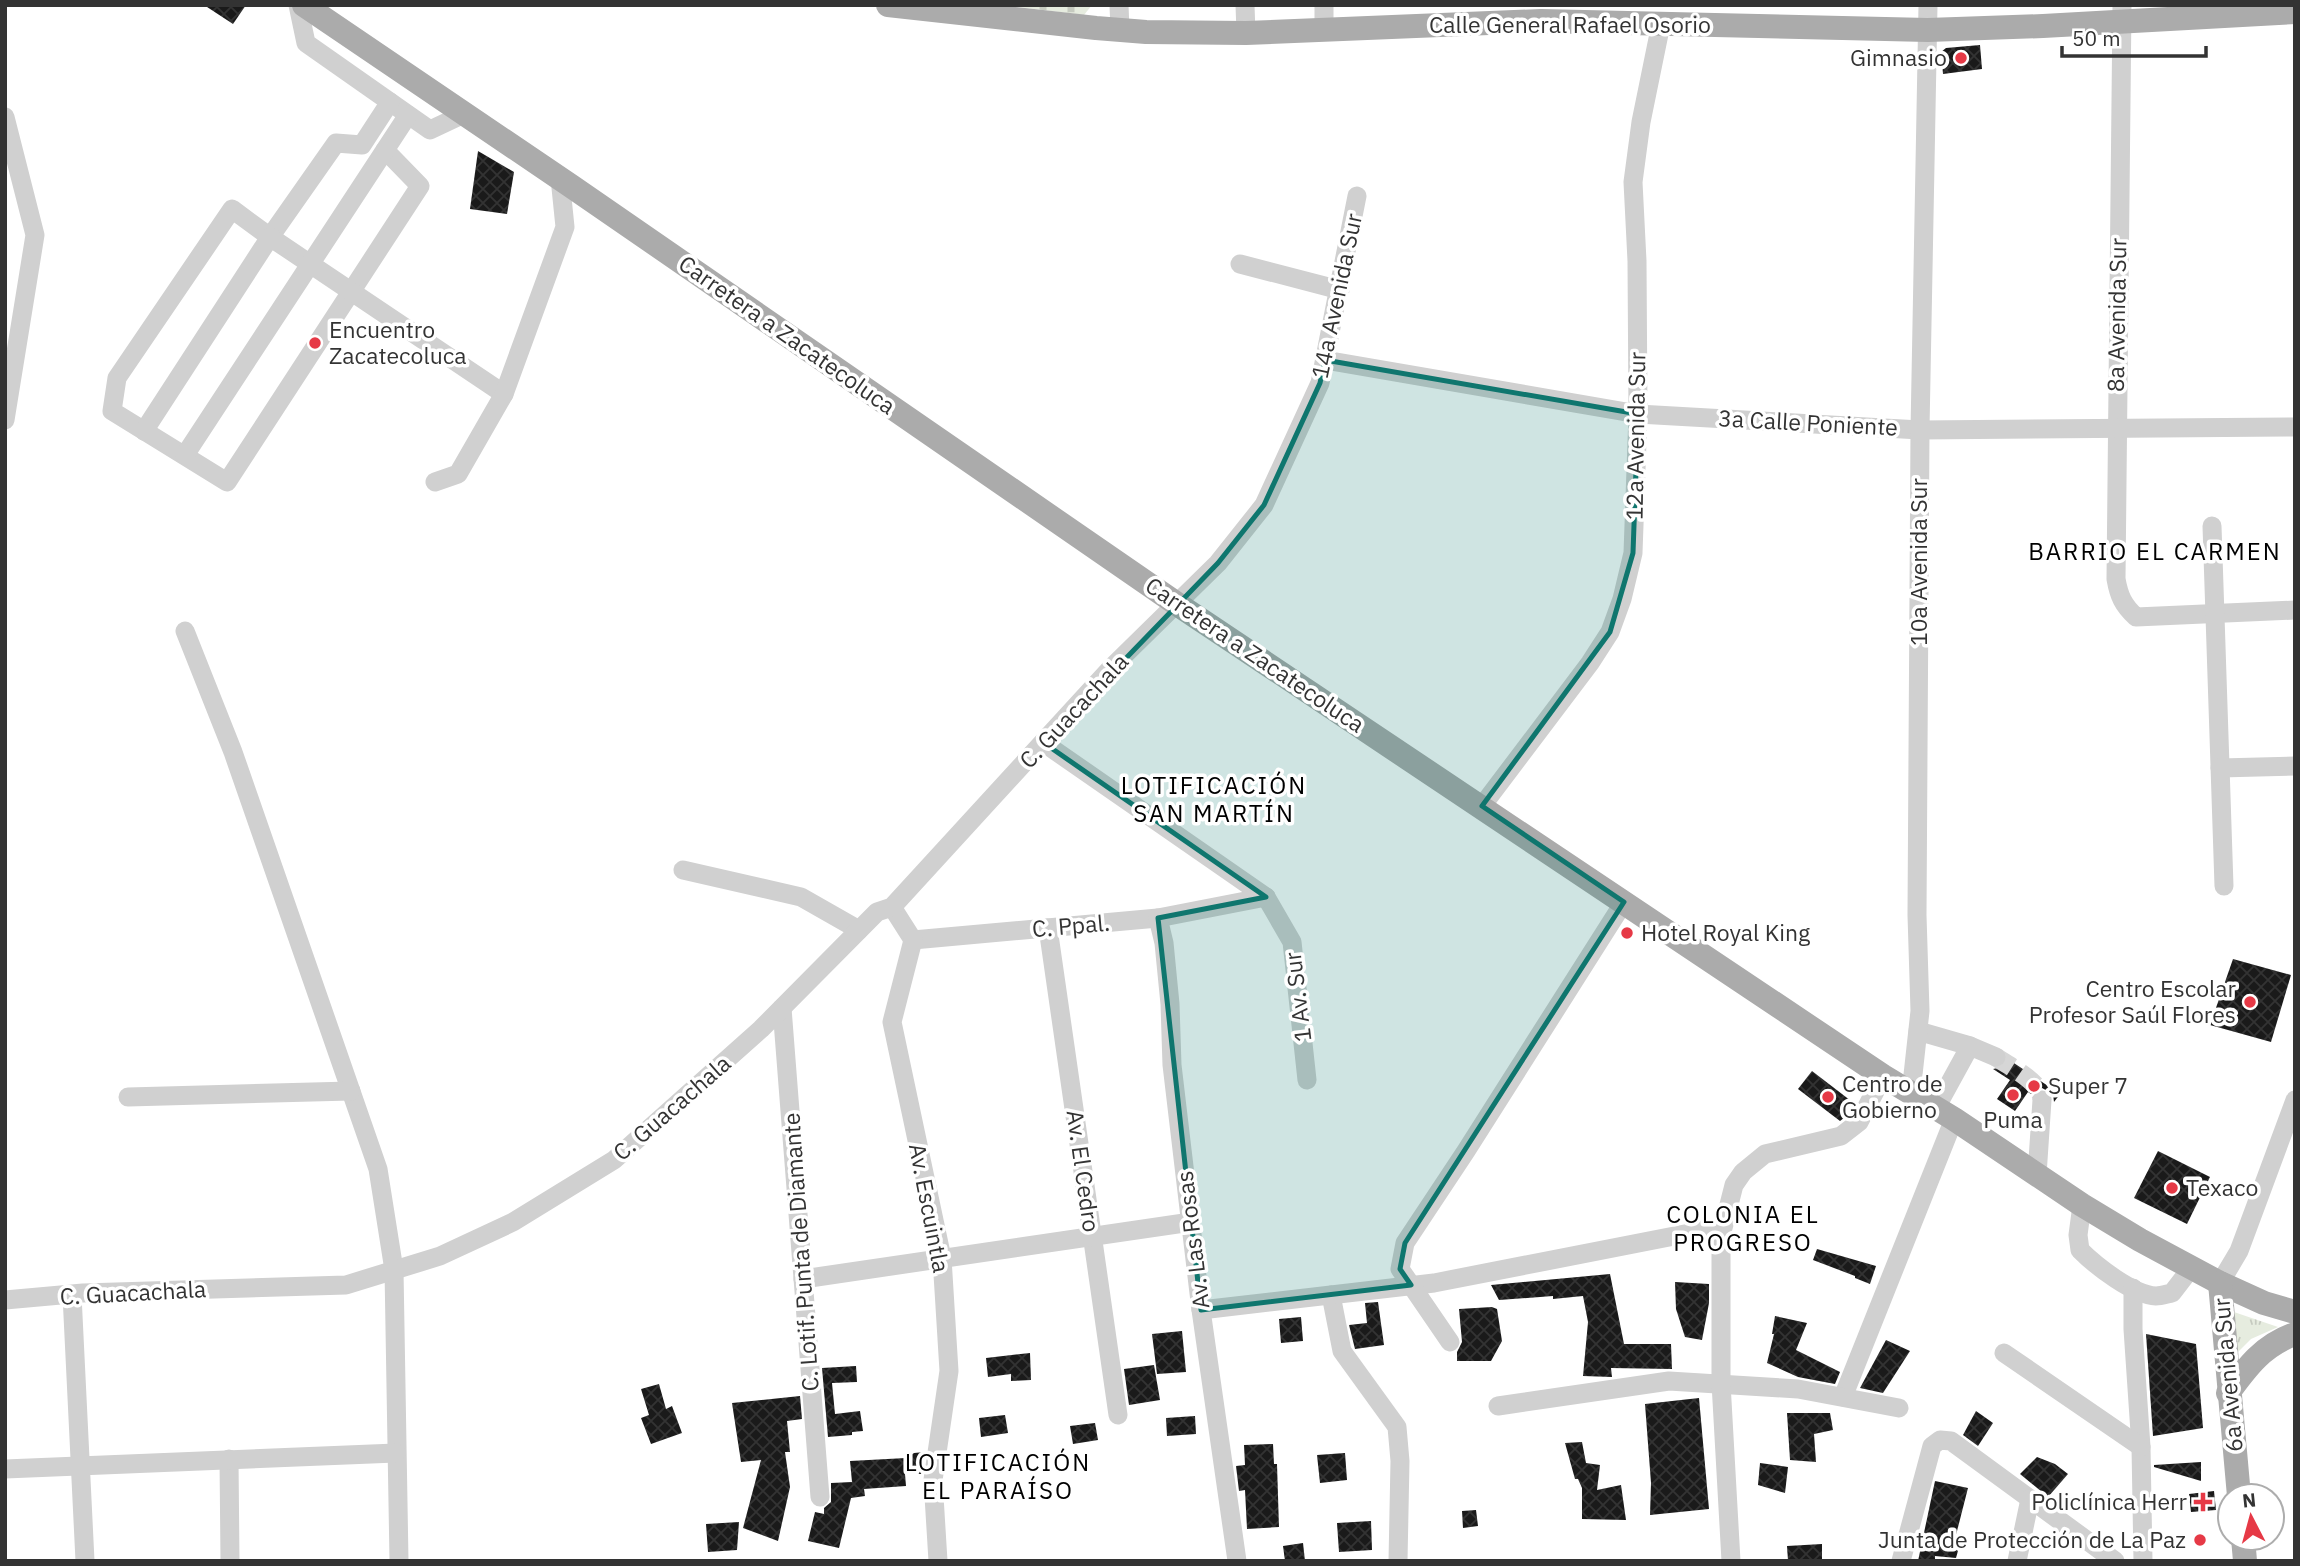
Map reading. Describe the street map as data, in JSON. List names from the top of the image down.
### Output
{
  "streets": {
    "main road": ["Calle General Rafael Osorio", "Carretera a Zacatecoluca", "6a Avenida Sur"],
    "street": [
      "14a Avenida Sur",
      "8a Avenida Sur",
      "3a Calle Poniente",
      "12a Avenida Sur",
      "10a Avenida Sur",
      "C. Guacachala",
      "C. Ppal.",
      "1 Av. Sur",
      "Av. El Cedro",
      "Av. Escuintla",
      "Av. Las Rosas",
      "C. Lotif. Punta de Diamante"
    ]
  },
  "crossings": [
    ["Calle General Rafael Osorio", "8a Avenida Sur"],
    ["Calle General Rafael Osorio", "12a Avenida Sur"],
    ["Calle General Rafael Osorio", "10a Avenida Sur"],
    ["14a Avenida Sur", "Carretera a Zacatecoluca"],
    ["14a Avenida Sur", "3a Calle Poniente"],
    ["14a Avenida Sur", "C. Guacachala"],
    ["8a Avenida Sur", "3a Calle Poniente"],
    ["Carretera a Zacatecoluca", "12a Avenida Sur"],
    ["Carretera a Zacatecoluca", "10a Avenida Sur"],
    ["Carretera a Zacatecoluca", "C. Guacachala"],
    ["Carretera a Zacatecoluca", "6a Avenida Sur"],
    ["3a Calle Poniente", "12a Avenida Sur"],
    ["3a Calle Poniente", "10a Avenida Sur"],
    ["C. Guacachala", "1 Av. Sur"],
    ["C. Guacachala", "C. Lotif. Punta de Diamante"],
    ["C. Ppal.", "1 Av. Sur"],
    ["C. Ppal.", "Av. El Cedro"],
    ["C. Ppal.", "Av. Escuintla"],
    ["C. Ppal.", "Av. Las Rosas"]
  ],
  "districts": [
    "BARRIO EL CARMEN",
    "LOTIFICACIÓN SAN MARTÍN",
    "COLONIA EL PROGRESO",
    "LOTIFICACIÓN EL PARAÍSO"
  ],
  "places": {
    "other": [
      "Gimnasio",
      "Encuentro Zacatecoluca",
      "Hotel Royal King",
      "Centro Escolar Profesor Saúl Flores",
      "Super 7",
      "Puma",
      "Centro de Gobierno",
      "Texaco",
      "Junta de Protección de La Paz"
    ],
    "health": ["Policlínica Herr"]
  },
  "scale_bar": "50 m",
  "north": "top"
}
